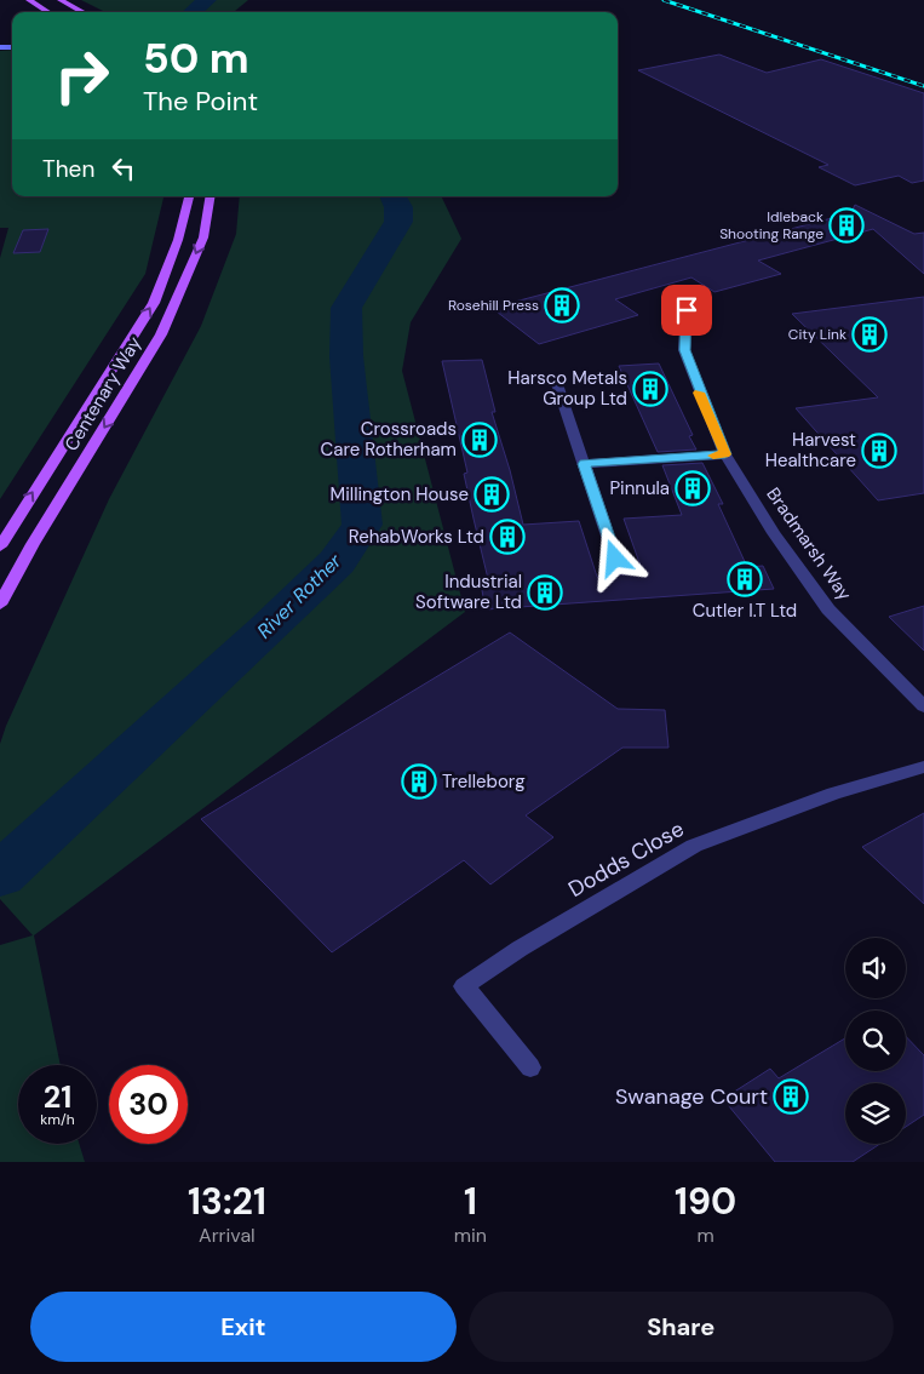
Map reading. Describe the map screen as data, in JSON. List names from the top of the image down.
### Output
{
  "streets": {
    "main road": ["Centenary Way"],
    "street": ["Bradmarsh Way", "Dodds Close"]
  },
  "water": ["River Rother"],
  "places": {
    "building": [
      "Idleback Shooting Range",
      "Rosehill Press",
      "City Link",
      "Harsco Metals Group Ltd",
      "Crossroads Care Rotherham",
      "Harvest Healthcare",
      "Pinnula",
      "Millington House",
      "RehabWorks Ltd",
      "Cutler I.T Ltd",
      "Industrial Software Ltd",
      "Trelleborg",
      "Swanage Court"
    ]
  },
  "page": {
    "turn": ["50 m", "The Point"],
    "then": "Then",
    "speed": "21 km/h",
    "limit": "30",
    "eta": [
      "13:21",
      "Arrival",
      "1",
      "min",
      "190",
      "m"
    ],
    "buttons": ["Exit", "Share"]
  }
}
